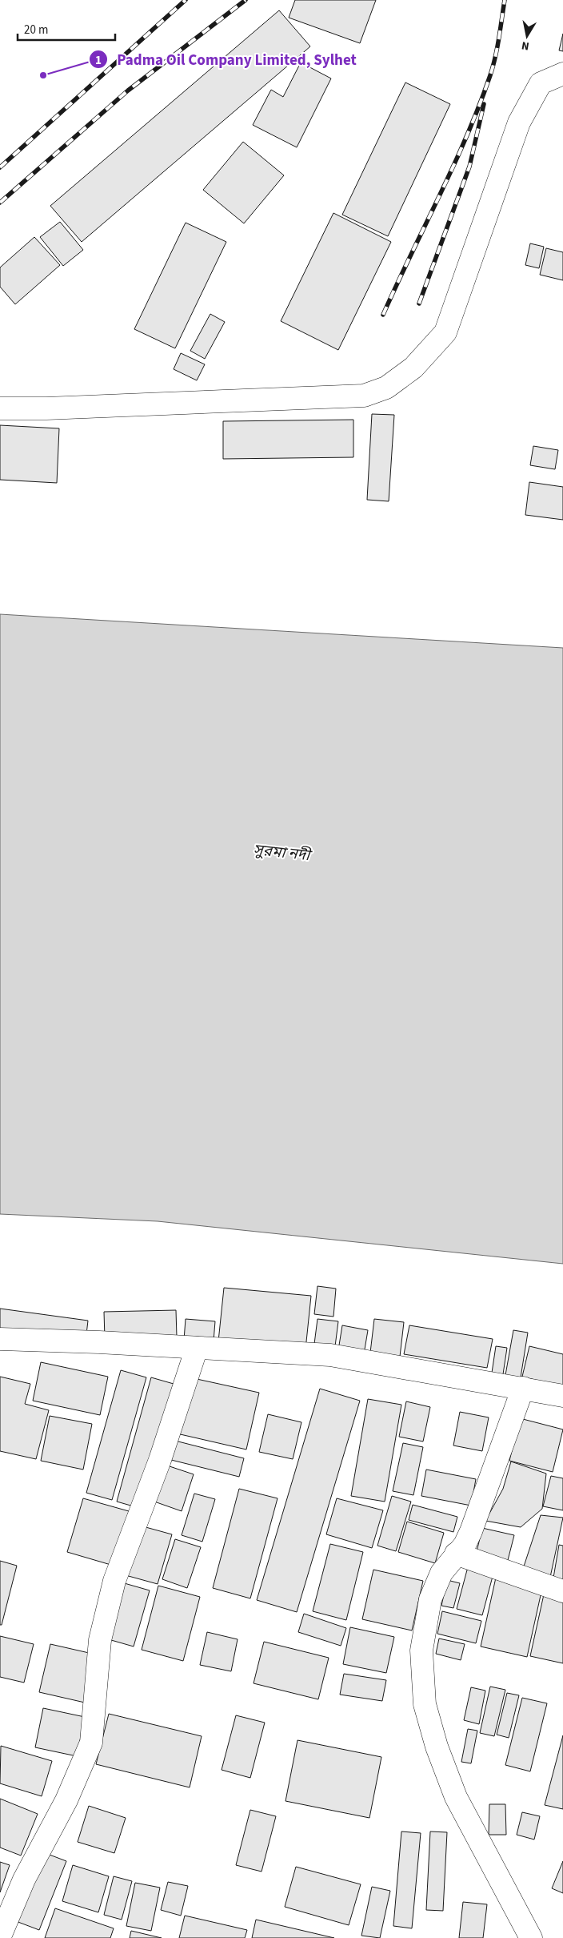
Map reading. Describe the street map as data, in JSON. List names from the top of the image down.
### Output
{
  "water": ["সুরমা নদী"],
  "places": ["Padma Oil Company Limited, Sylhet"],
  "scale_bar": "20 m",
  "north": "bottom"
}
